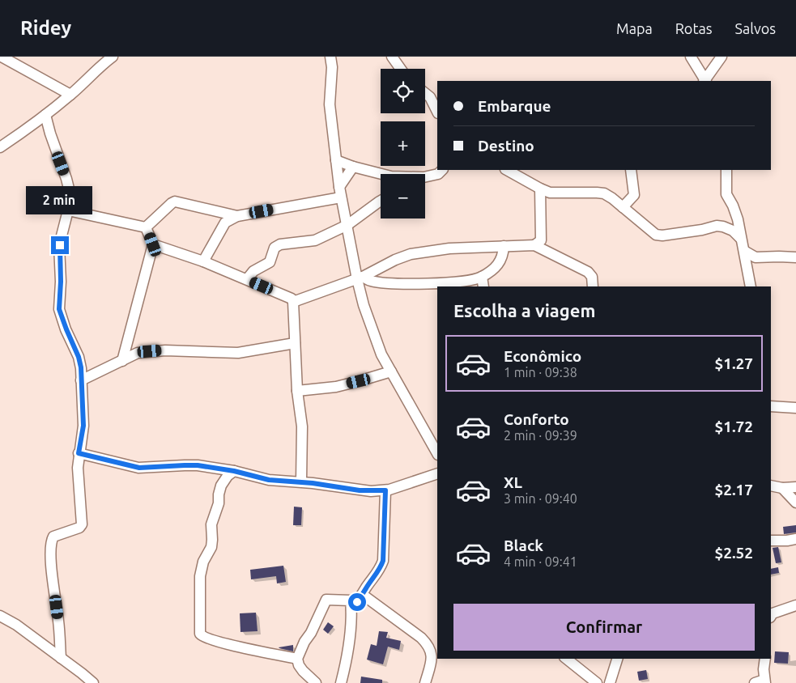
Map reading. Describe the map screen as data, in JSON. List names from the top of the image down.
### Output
{
  "page": {
    "header": "Ridey",
    "nav": ["Mapa", "Rotas", "Salvos"],
    "map_buttons": ["+", "−"],
    "banner": ["Embarque", "Destino"],
    "bubble": "2 min",
    "heading": "Escolha a viagem",
    "list": [
      {
        "name": "Econômico",
        "note": "1 min · 09:38",
        "value": "$1.27"
      },
      {
        "name": "Conforto",
        "note": "2 min · 09:39",
        "value": "$1.72"
      },
      {
        "name": "XL",
        "note": "3 min · 09:40",
        "value": "$2.17"
      },
      {
        "name": "Black",
        "note": "4 min · 09:41",
        "value": "$2.52"
      }
    ],
    "buttons": "Confirmar"
  }
}
